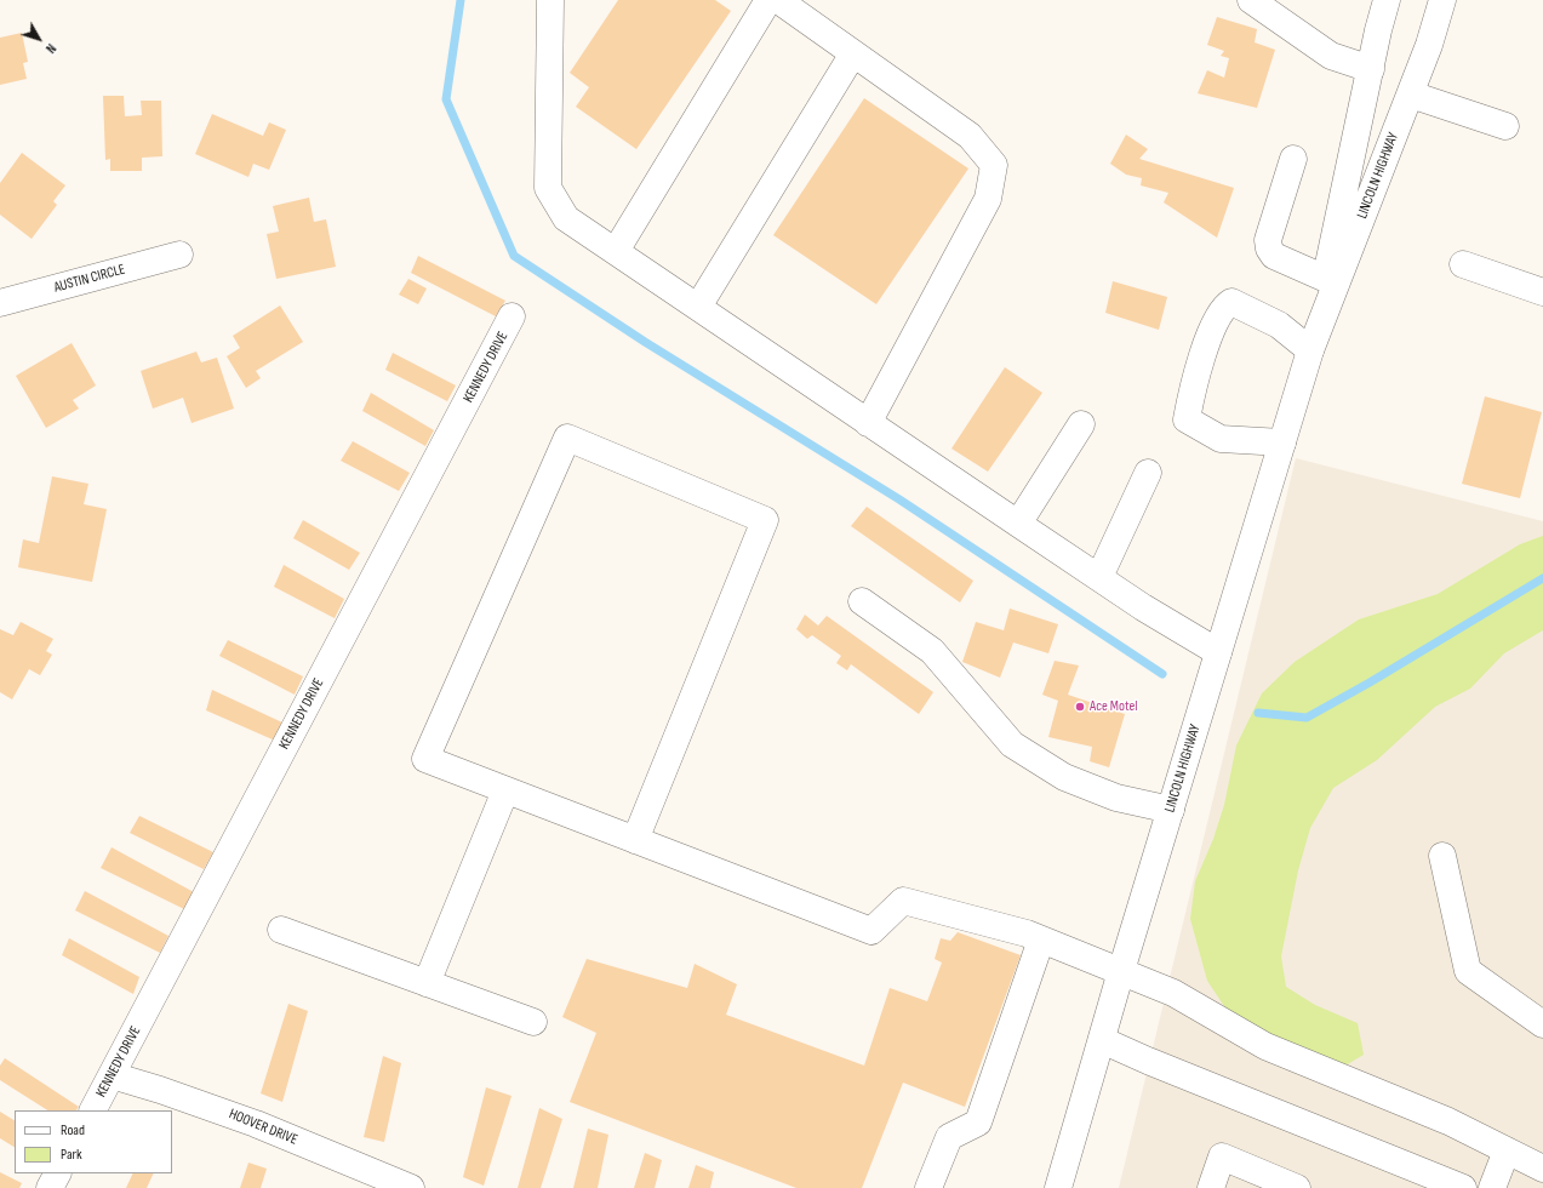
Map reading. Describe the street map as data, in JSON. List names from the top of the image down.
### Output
{
  "streets": {
    "main road": [
      "LINCOLN HIGHWAY",
      "AUSTIN CIRCLE",
      "KENNEDY DRIVE",
      "HOOVER DRIVE"
    ]
  },
  "crossings": [
    ["KENNEDY DRIVE", "HOOVER DRIVE"]
  ],
  "places": ["Ace Motel"],
  "legend": ["Road", "Park"],
  "north": "bottom right"
}
